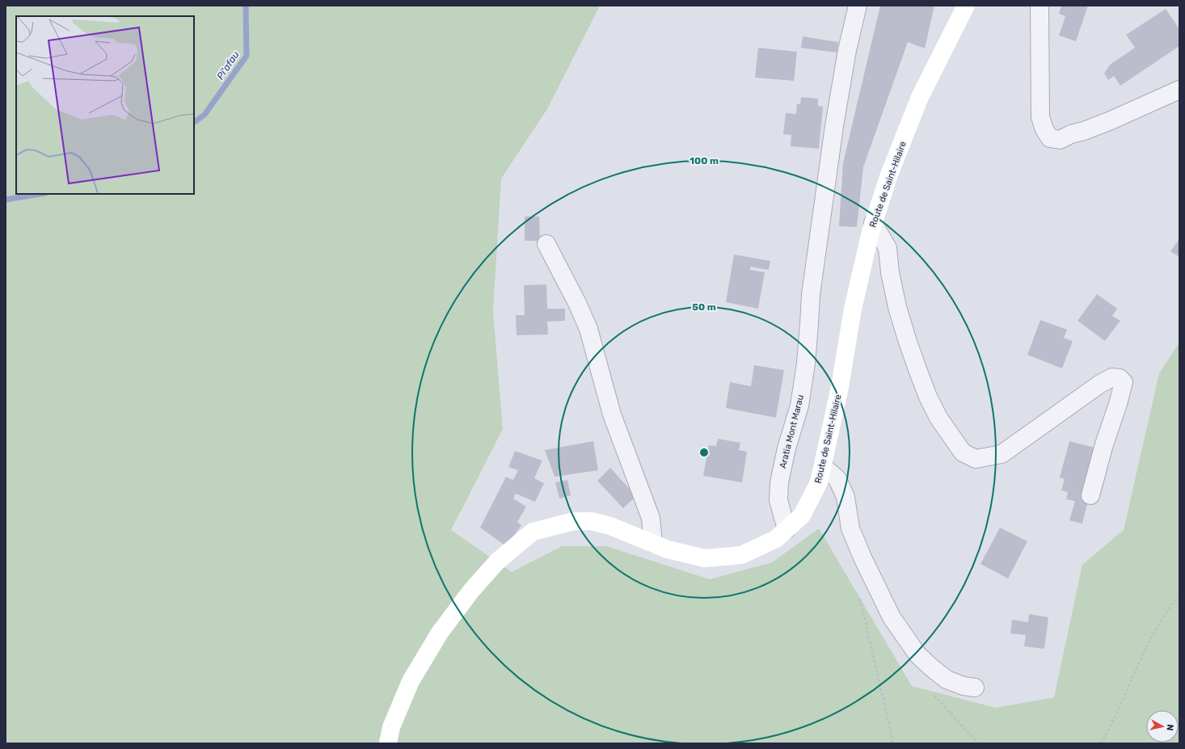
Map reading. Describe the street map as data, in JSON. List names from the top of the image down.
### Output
{
  "streets": {
    "street": ["Route de Saint-Hilaire", "Aratia Mont Marau"]
  },
  "crossings": [
    ["Route de Saint-Hilaire", "Aratia Mont Marau"]
  ],
  "water": ["Pi'afau"],
  "north": "right",
  "rings": ["100 m", "50 m"]
}
